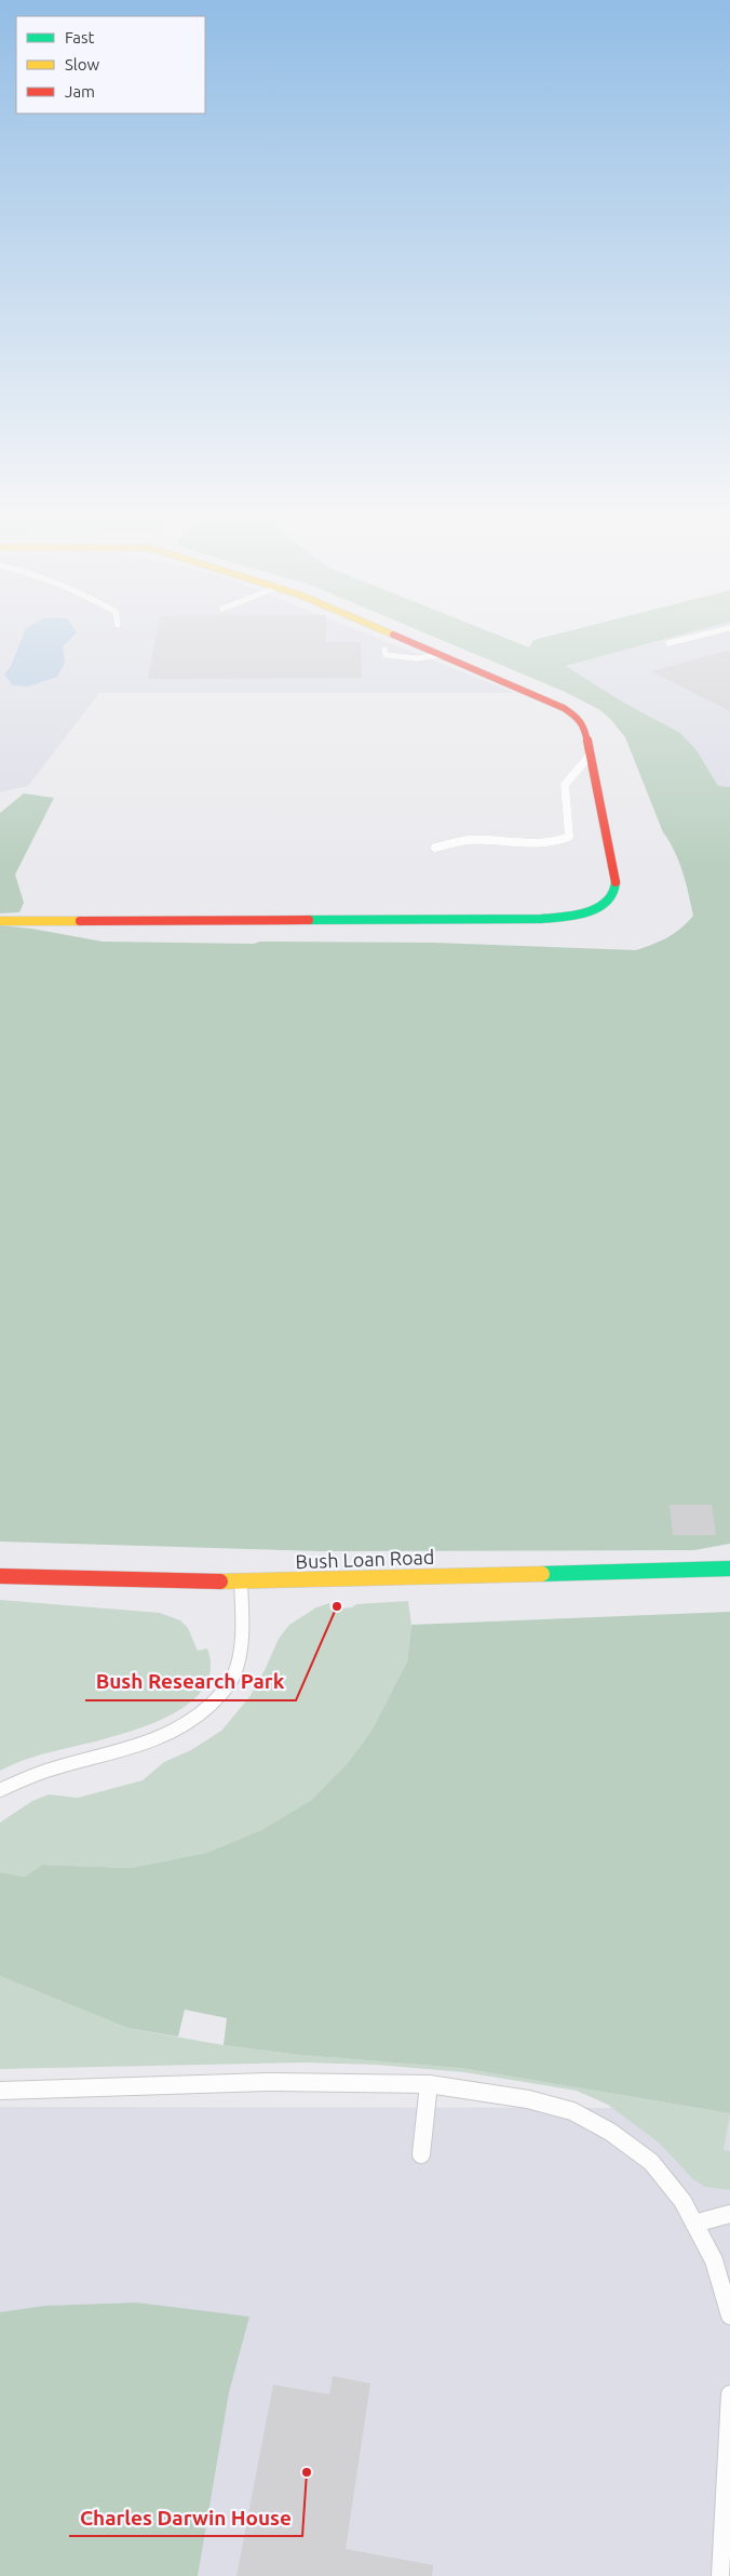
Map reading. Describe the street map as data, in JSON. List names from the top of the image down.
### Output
{
  "streets": {
    "street": ["Bush Loan Road"]
  },
  "places": ["Bush Research Park", "Charles Darwin House"],
  "legend": ["Fast", "Slow", "Jam"]
}
